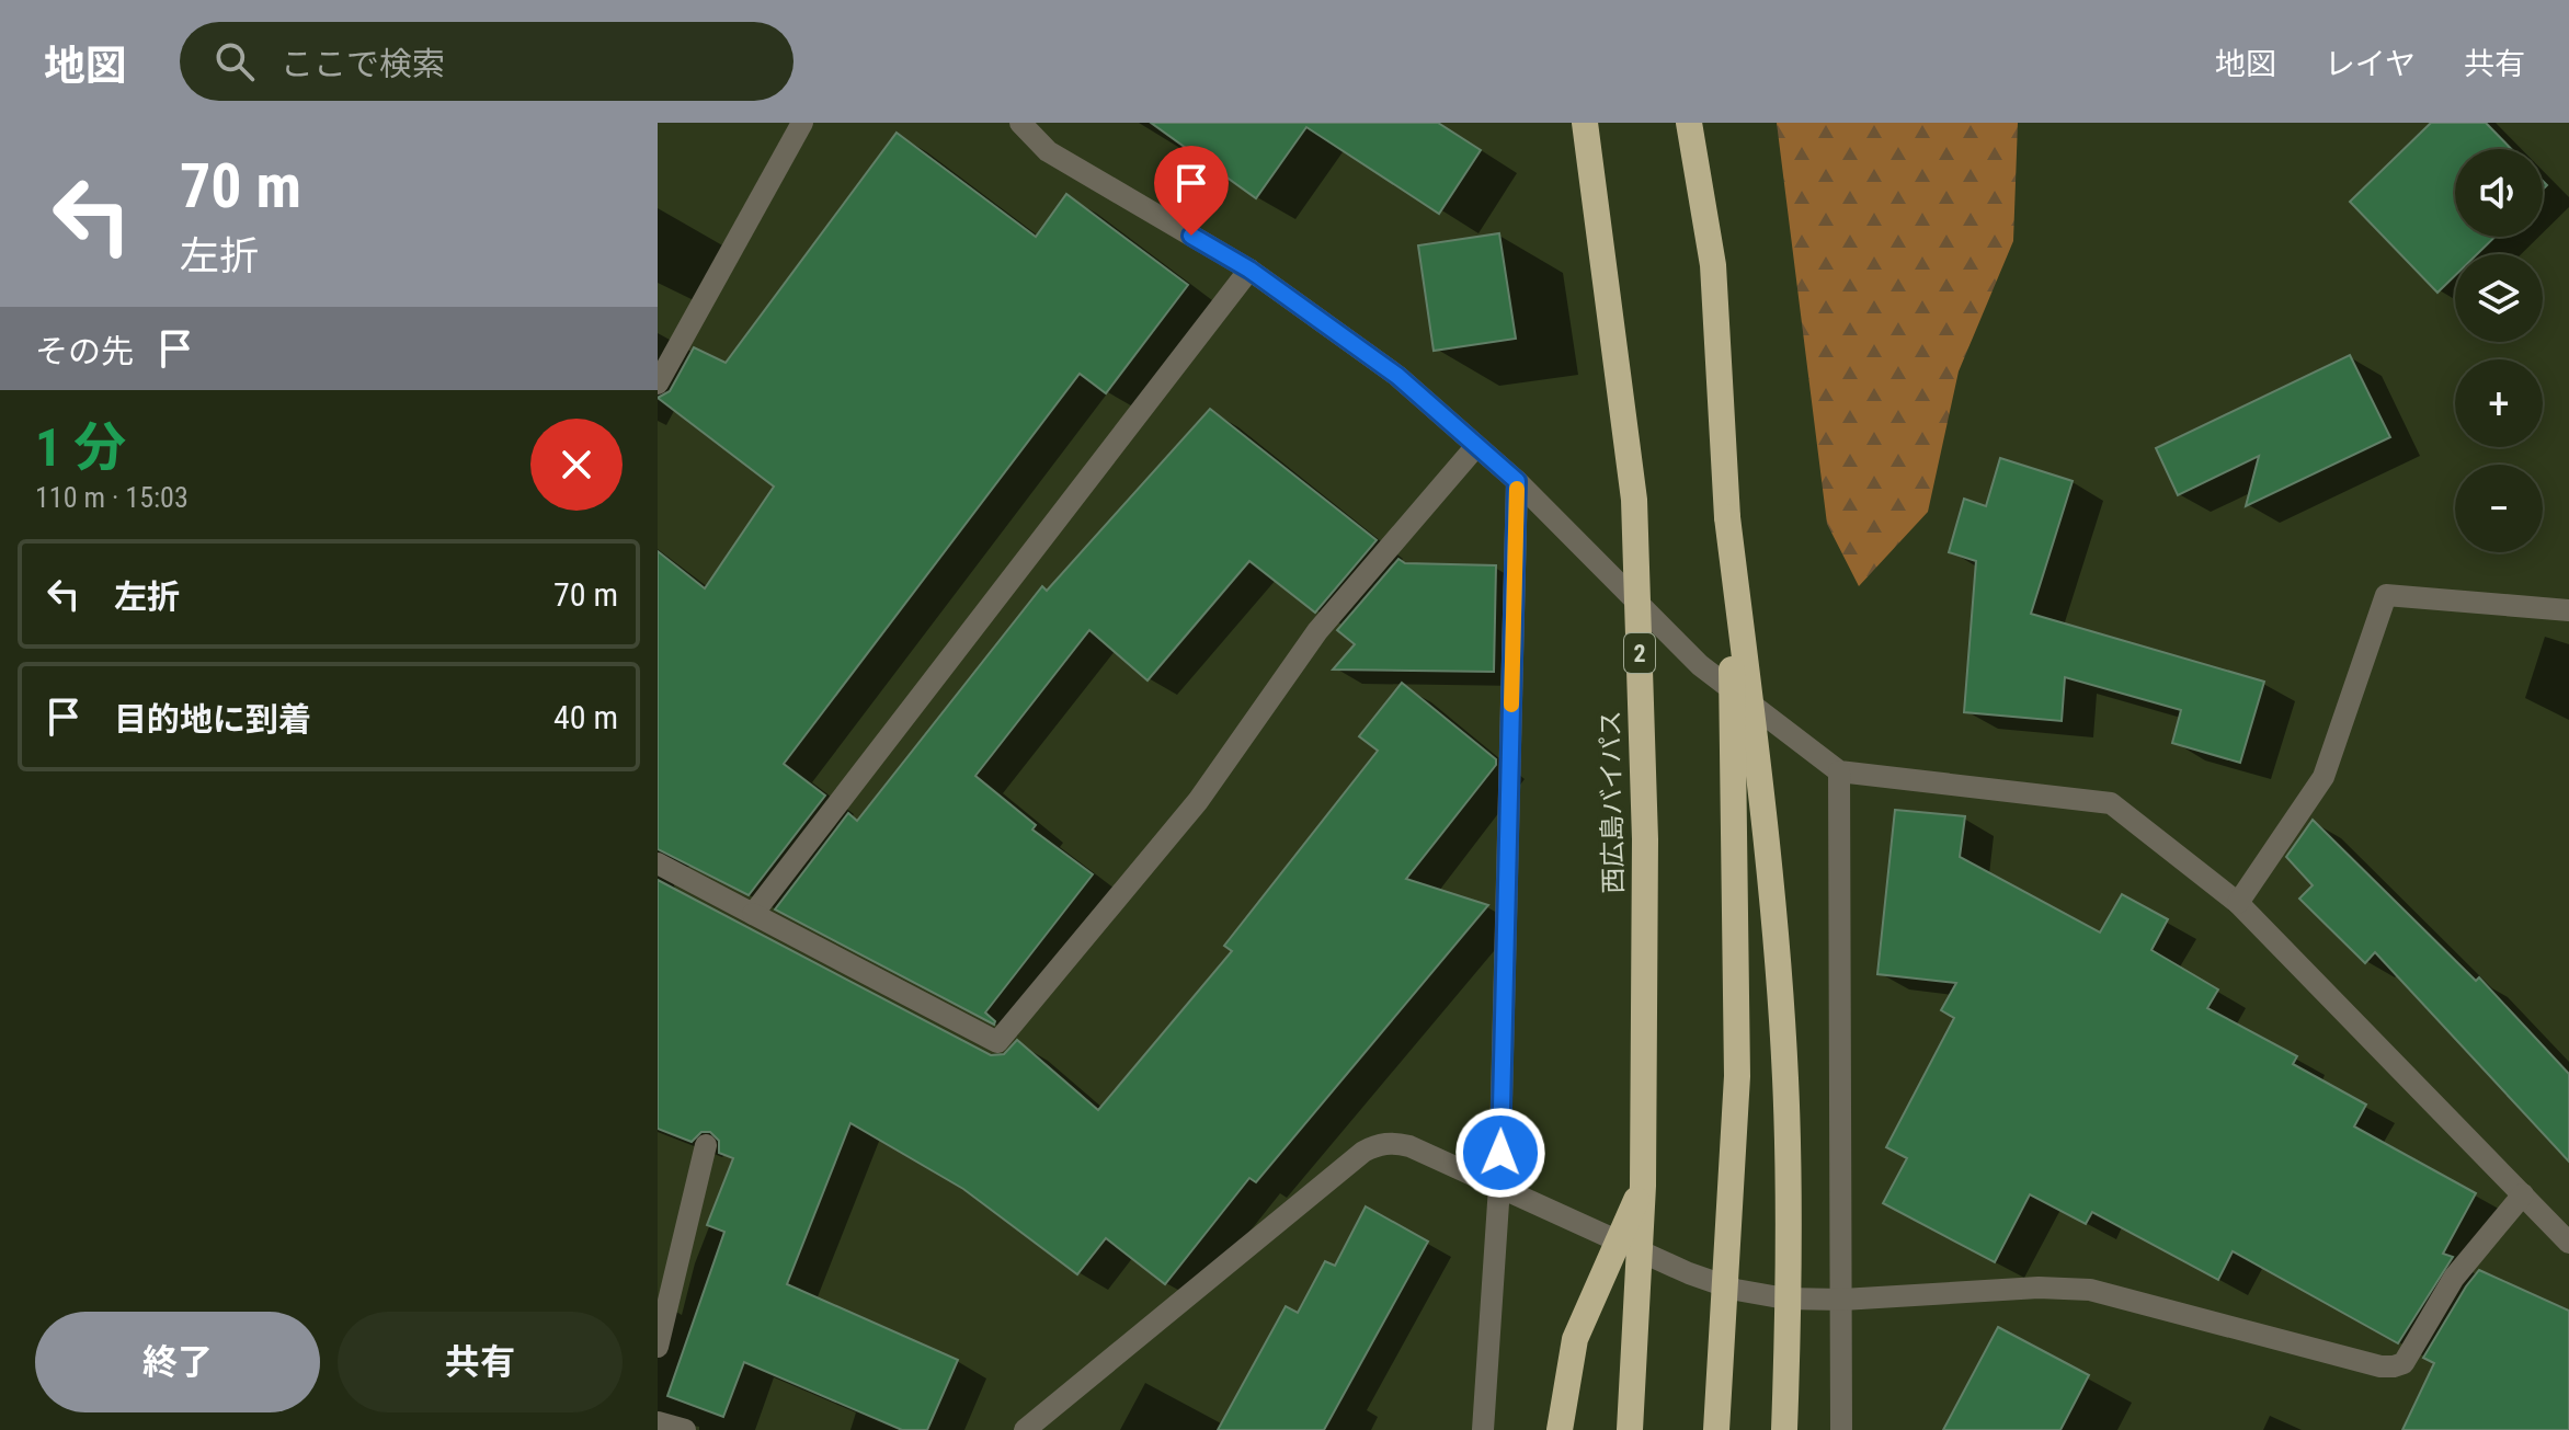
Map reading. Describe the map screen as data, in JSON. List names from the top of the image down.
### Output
{
  "streets": {
    "highway": ["2", "西広島バイパス"]
  },
  "page": {
    "header": "地図",
    "search": "ここで検索",
    "nav": ["地図", "レイヤ", "共有"],
    "turn": ["70 m", "左折"],
    "map_buttons": ["+", "−"],
    "then": "その先",
    "heading": ["1 分", "110 m · 15:03"],
    "list": [
      {
        "name": "左折",
        "value": "70 m"
      },
      {
        "name": "目的地に到着",
        "value": "40 m"
      }
    ],
    "buttons": ["終了", "共有"]
  }
}
